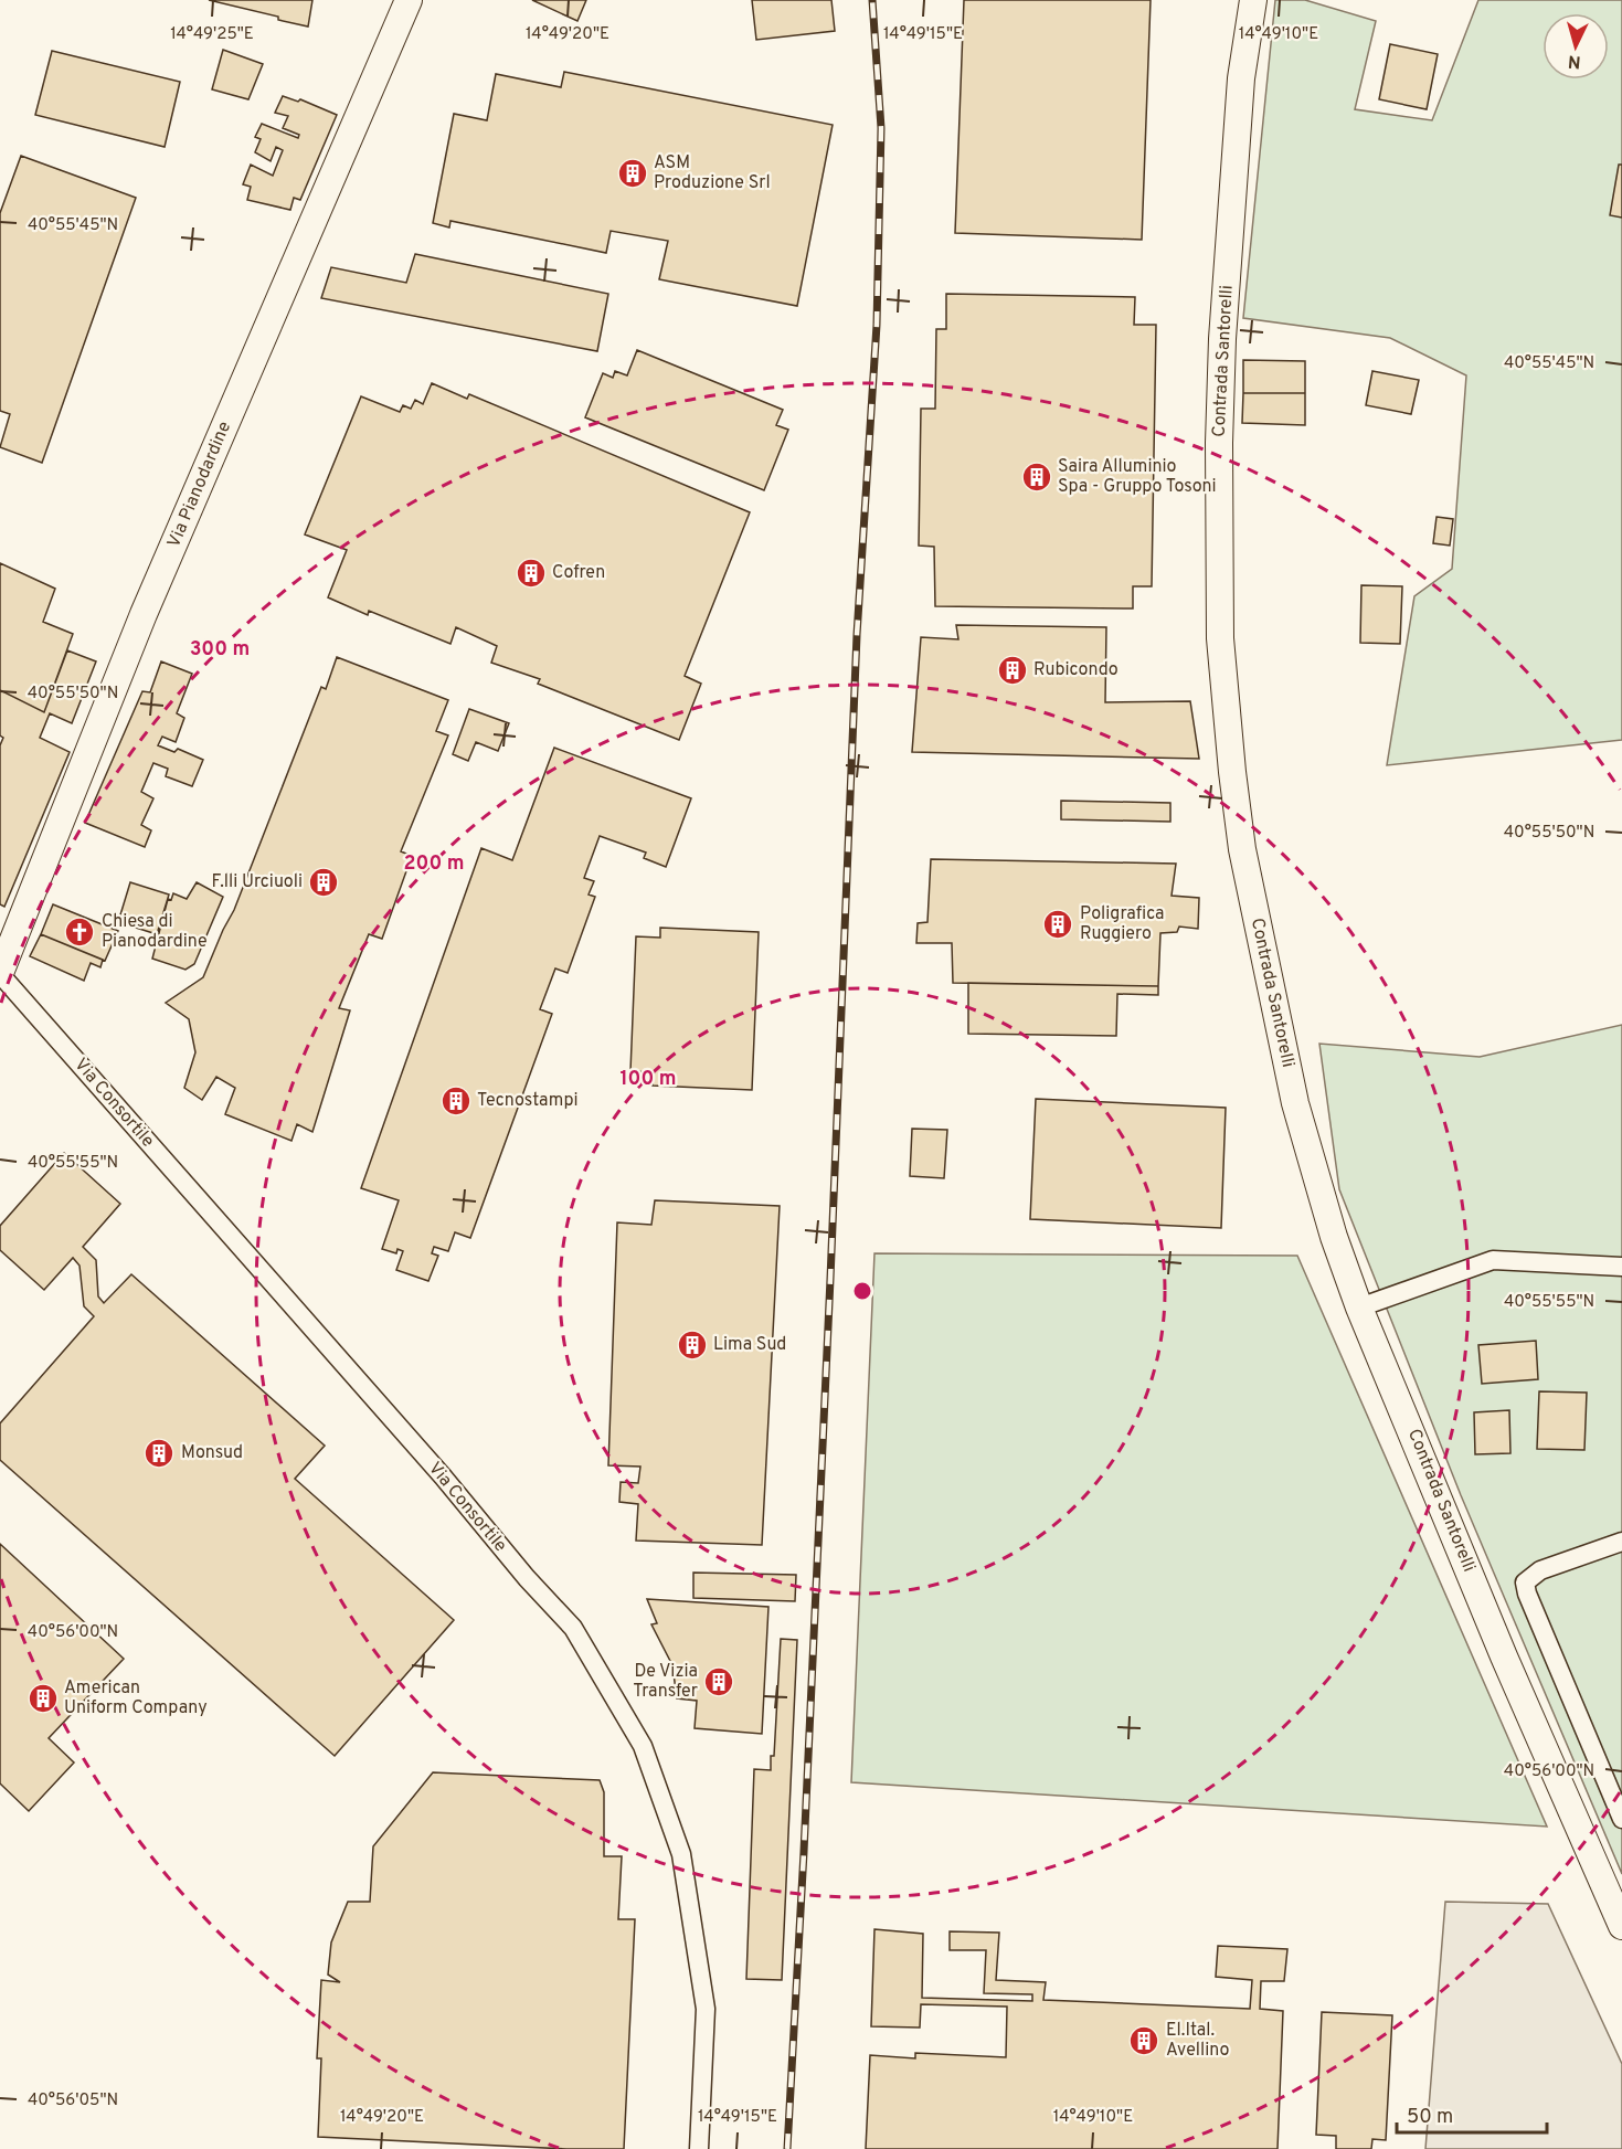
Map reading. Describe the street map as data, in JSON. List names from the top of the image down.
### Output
{
  "streets": {
    "main road": ["Contrada Santorelli", "Via Pianodardine"],
    "street": ["Via Consortile"]
  },
  "crossings": [
    ["Via Pianodardine", "Via Consortile"]
  ],
  "places": {
    "building": [
      "ASM Produzione Srl",
      "Saira Alluminio Spa - Gruppo Tosoni",
      "Cofren",
      "Rubicondo",
      "F.lli Urciuoli",
      "Poligrafica Ruggiero",
      "Tecnostampi",
      "Lima Sud",
      "Monsud",
      "De Vizia Transfer",
      "American Uniform Company",
      "El.Ital. Avellino"
    ],
    "church": ["Chiesa di Pianodardine"]
  },
  "scale_bar": "50 m",
  "north": "bottom",
  "coordinates": [
    "14°49'25\"E",
    "14°49'20\"E",
    "14°49'15\"E",
    "14°49'10\"E",
    "40°55'45\"N",
    "40°55'50\"N",
    "40°55'55\"N",
    "40°56'00\"N",
    "40°56'05\"N"
  ],
  "rings": ["300 m", "200 m", "100 m"]
}
